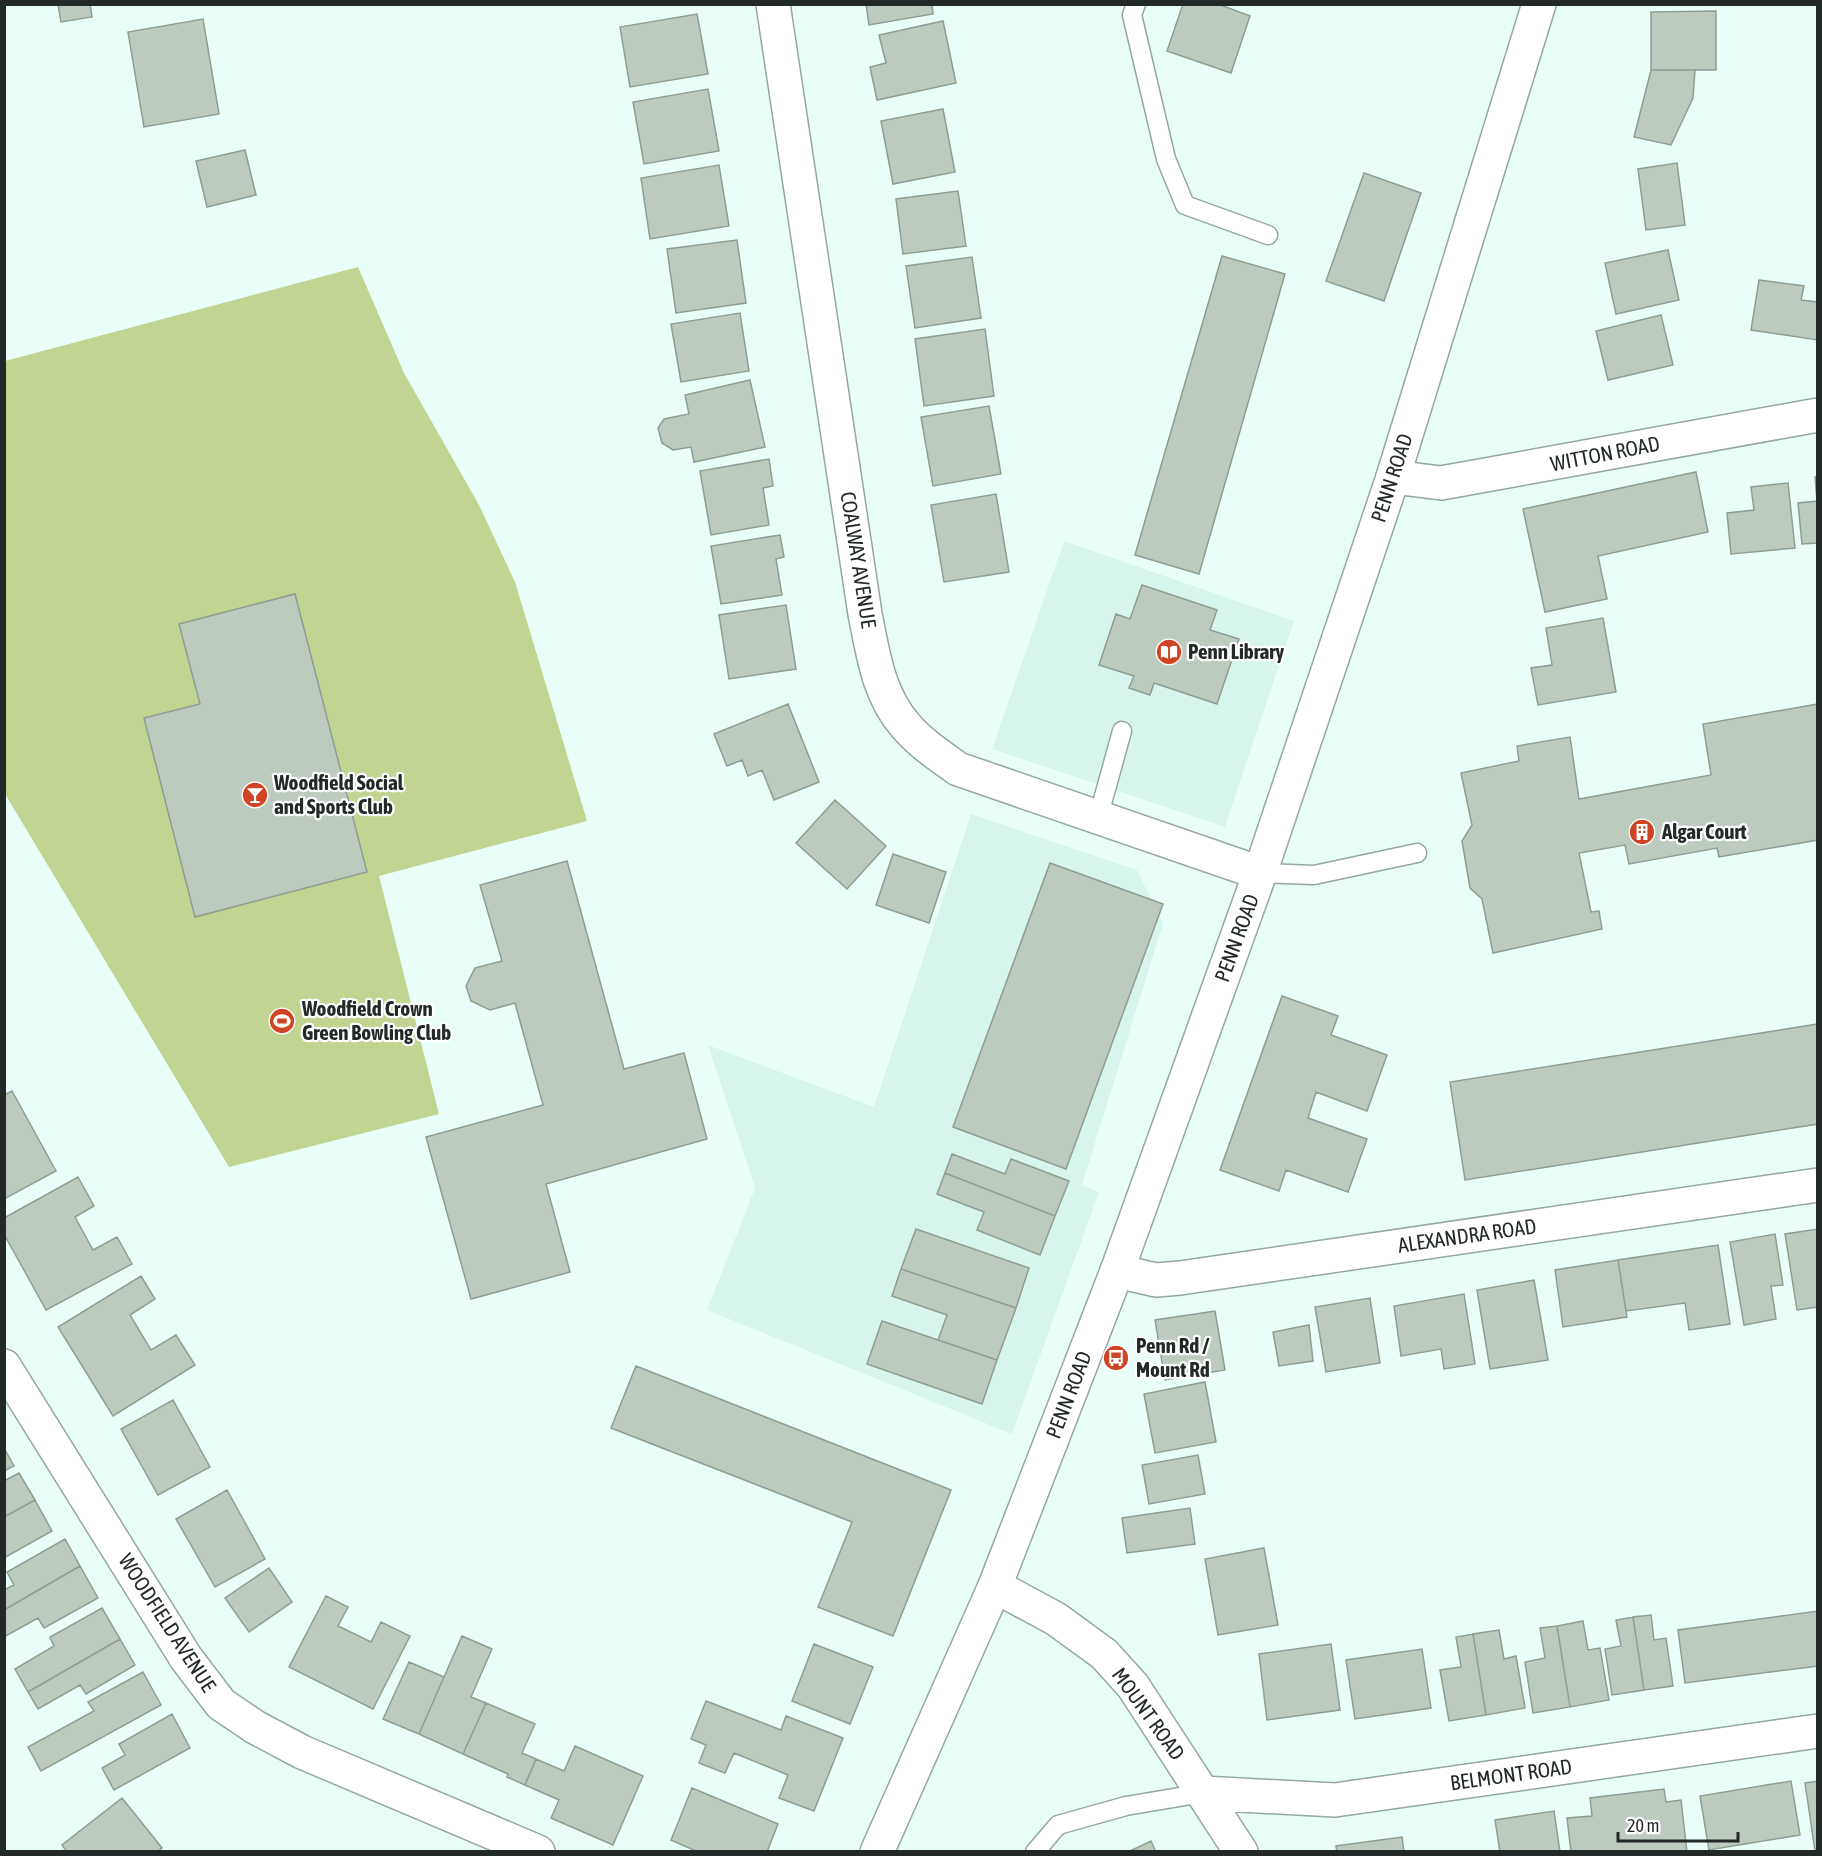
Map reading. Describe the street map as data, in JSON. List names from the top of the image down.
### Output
{
  "streets": {
    "main road": [
      "WITTON ROAD",
      "PENN ROAD",
      "COALWAY AVENUE",
      "ALEXANDRA ROAD",
      "WOODFIELD AVENUE",
      "MOUNT ROAD",
      "BELMONT ROAD"
    ]
  },
  "crossings": [
    ["WITTON ROAD", "PENN ROAD"],
    ["PENN ROAD", "COALWAY AVENUE"],
    ["PENN ROAD", "ALEXANDRA ROAD"],
    ["PENN ROAD", "MOUNT ROAD"],
    ["MOUNT ROAD", "BELMONT ROAD"]
  ],
  "places": {
    "library": ["Penn Library"],
    "bar": ["Woodfield Social and Sports Club"],
    "building": ["Algar Court"],
    "sports": ["Woodfield Crown Green Bowling Club"],
    "bus stop": ["Penn Rd / Mount Rd"]
  },
  "scale_bar": "20 m"
}
